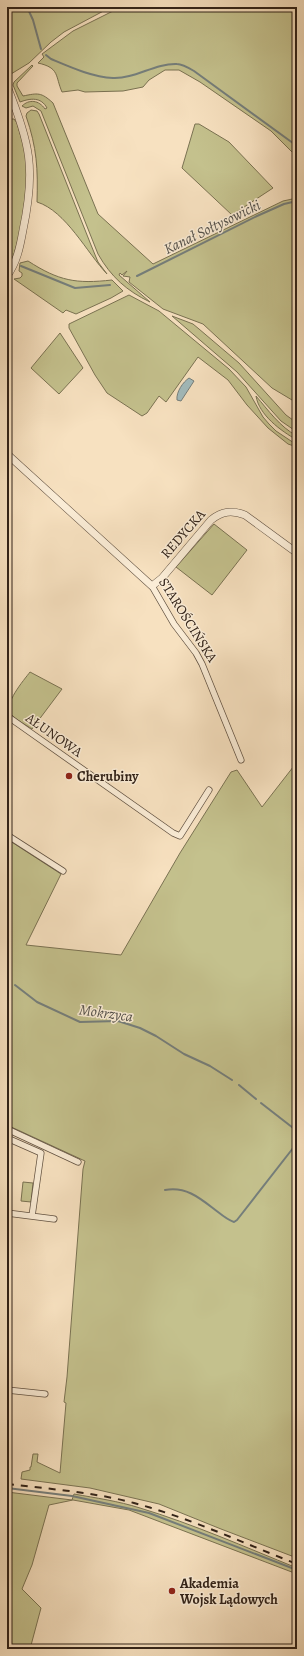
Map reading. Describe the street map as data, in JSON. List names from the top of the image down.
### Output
{
  "streets": {
    "street": ["REDYCKA", "STAROŚCIŃSKA", "AŁUNOWA"]
  },
  "crossings": [
    ["REDYCKA", "STAROŚCIŃSKA"]
  ],
  "water": ["Kanał Sołtysowicki", "Mokrzyca"],
  "places": ["Cherubiny", "Akademia Wojsk Lądowych"]
}
